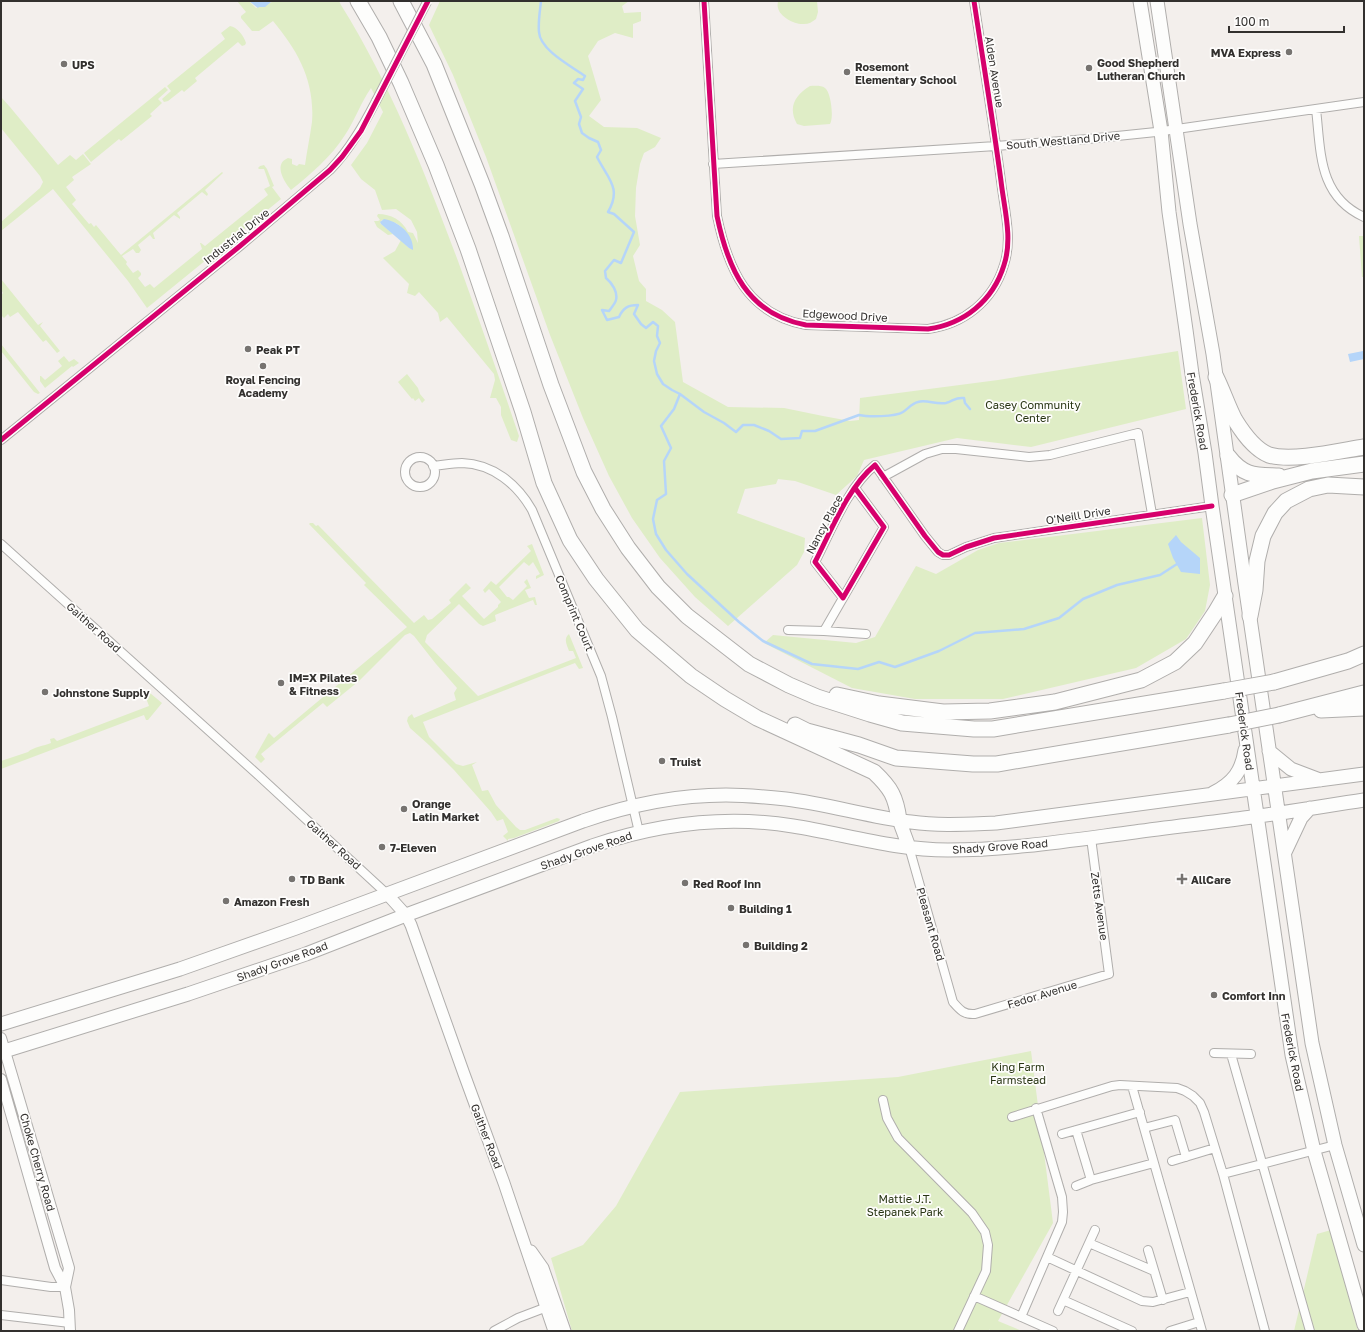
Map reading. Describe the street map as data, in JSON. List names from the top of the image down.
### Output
{
  "streets": {
    "main road": [
      "Frederick Road",
      "O'Neill Drive",
      "Gaither Road",
      "Shady Grove Road",
      "Pleasant Road"
    ],
    "street": [
      "Alden Avenue",
      "South Westland Drive",
      "Industrial Drive",
      "Edgewood Drive",
      "Nancy Place",
      "Comprint Court",
      "Zetts Avenue",
      "Fedor Avenue",
      "Choke Cherry Road"
    ]
  },
  "crossings": [
    ["Alden Avenue", "South Westland Drive"],
    ["Alden Avenue", "Edgewood Drive"],
    ["South Westland Drive", "Edgewood Drive"],
    ["South Westland Drive", "Frederick Road"],
    ["Frederick Road", "O'Neill Drive"],
    ["Frederick Road", "Shady Grove Road"],
    ["O'Neill Drive", "Nancy Place"],
    ["Comprint Court", "Shady Grove Road"],
    ["Gaither Road", "Shady Grove Road"],
    ["Shady Grove Road", "Zetts Avenue"],
    ["Shady Grove Road", "Pleasant Road"],
    ["Shady Grove Road", "Choke Cherry Road"],
    ["Zetts Avenue", "Fedor Avenue"],
    ["Pleasant Road", "Fedor Avenue"]
  ],
  "parks": ["Casey Community Center", "King Farm Farmstead", "Mattie J.T. Stepanek Park"],
  "places": {
    "other": [
      "MVA Express",
      "UPS",
      "Good Shepherd Lutheran Church",
      "Rosemont Elementary School",
      "Peak PT",
      "Royal Fencing Academy",
      "IM=X Pilates & Fitness",
      "Johnstone Supply",
      "Truist",
      "Orange Latin Market",
      "7-Eleven",
      "TD Bank",
      "Red Roof Inn",
      "Amazon Fresh",
      "Building 1",
      "Building 2",
      "Comfort Inn"
    ],
    "health": ["AllCare"]
  },
  "scale_bar": "100 m"
}
